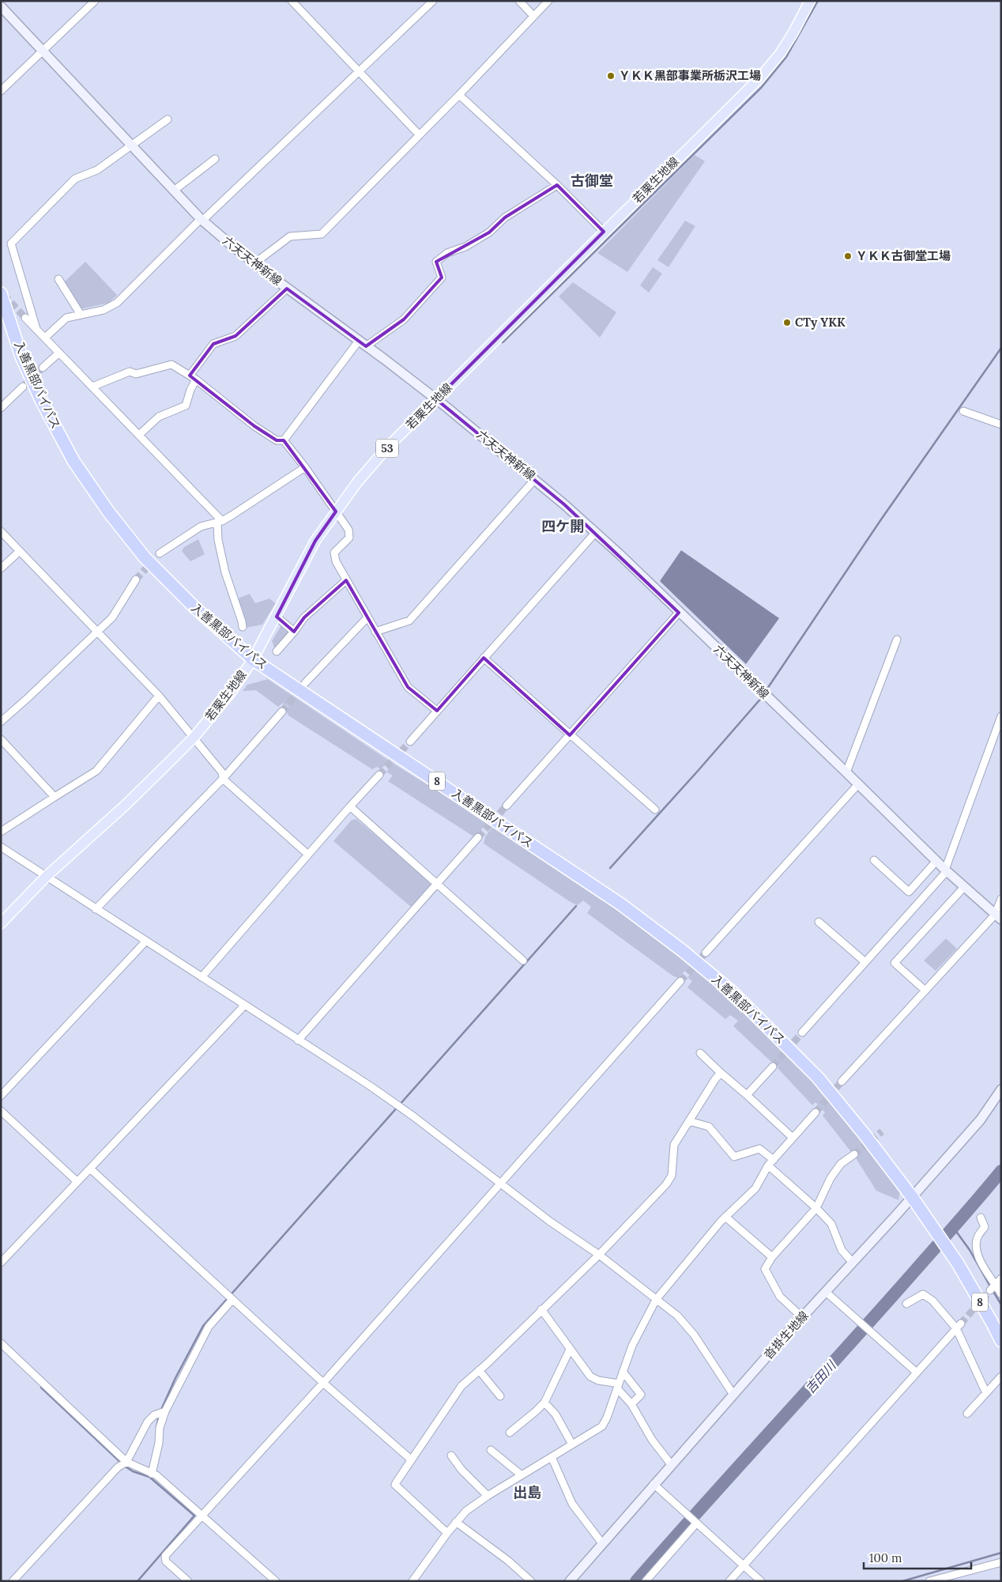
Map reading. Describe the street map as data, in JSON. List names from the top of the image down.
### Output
{
  "streets": {
    "highway": ["入善黒部バイパス", "8"],
    "main road": [
      "若栗生地線",
      "六天天神新線",
      "53",
      "沓掛生地線"
    ]
  },
  "crossings": [
    ["若栗生地線", "六天天神新線"],
    ["若栗生地線", "入善黒部バイパス"],
    ["入善黒部バイパス", "沓掛生地線"]
  ],
  "districts": ["古御堂", "四ケ開", "出島"],
  "water": ["吉田川"],
  "places": ["ＹＫＫ黒部事業所栃沢工場", "ＹＫＫ古御堂工場", "CTy YKK"],
  "scale_bar": "100 m"
}
